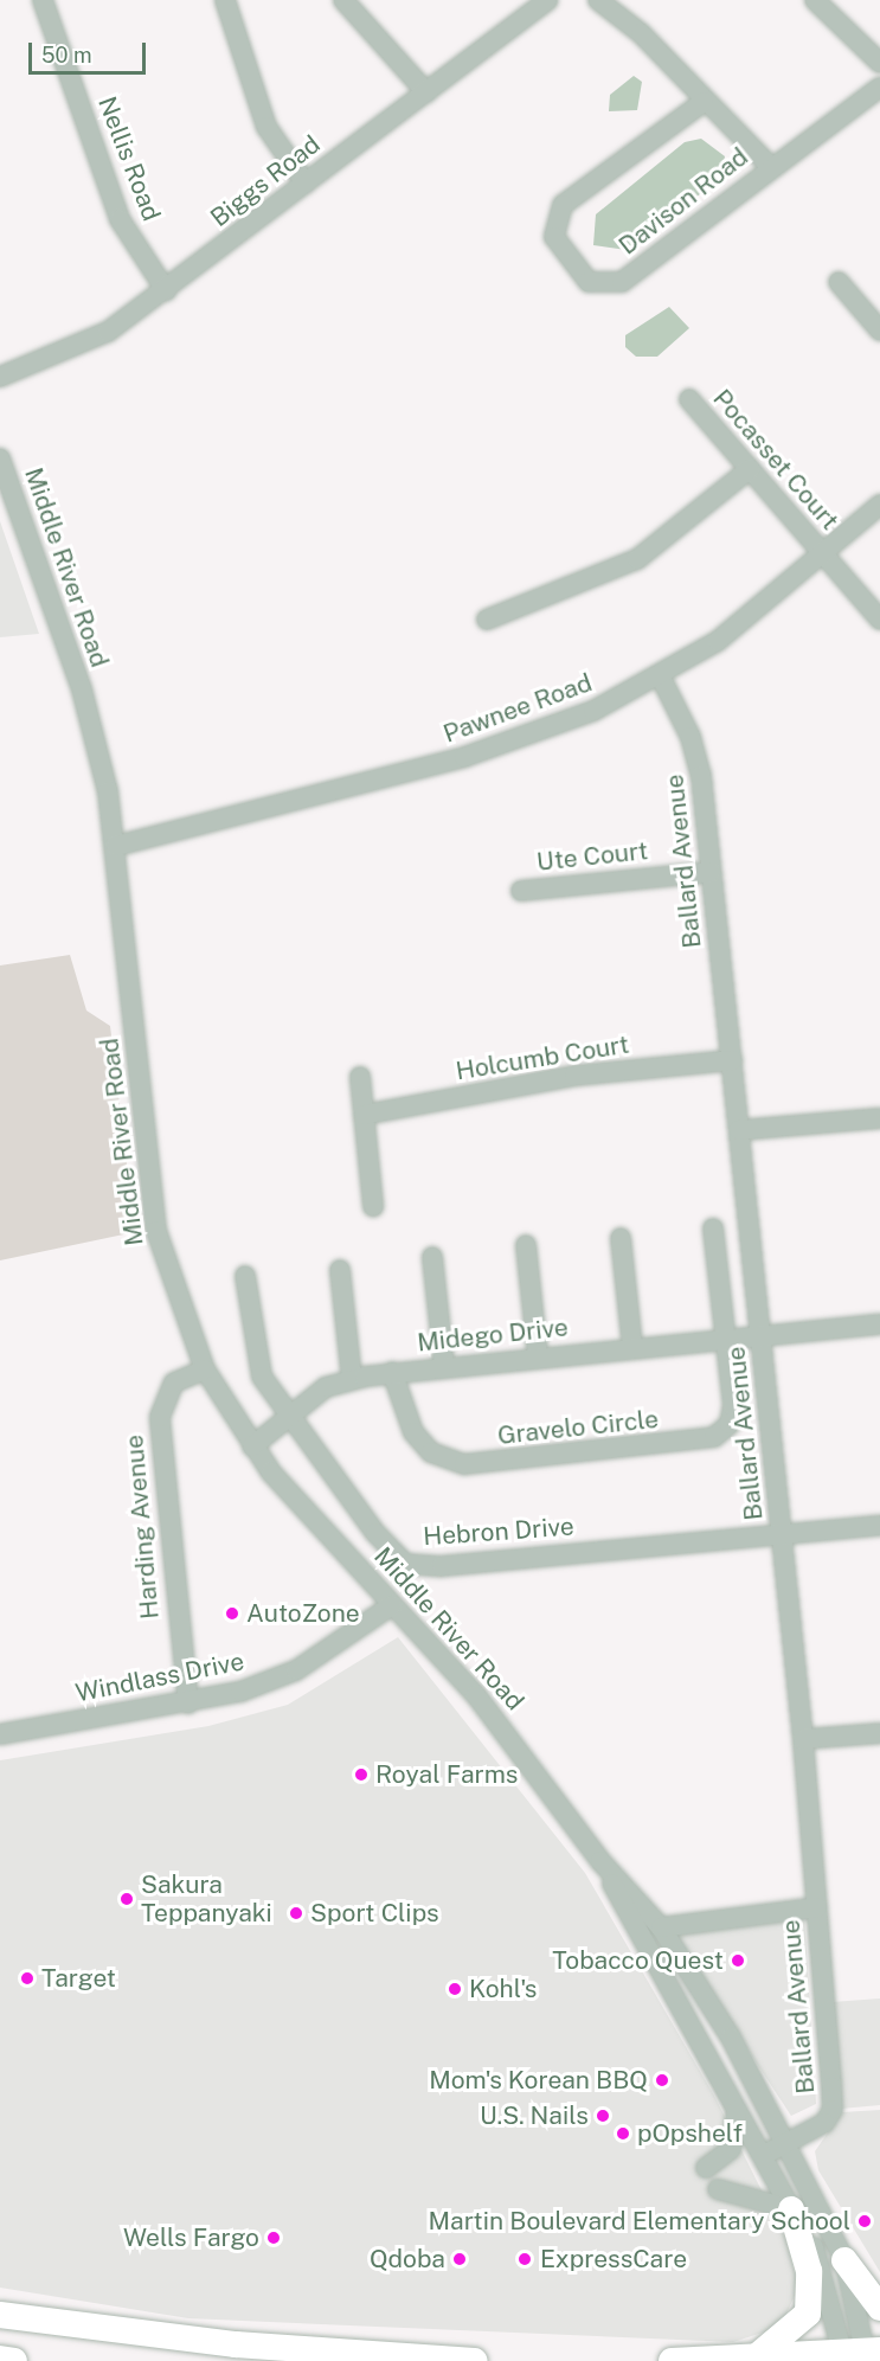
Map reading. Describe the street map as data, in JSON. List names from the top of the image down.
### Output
{
  "streets": {
    "street": [
      "Nellis Road",
      "Biggs Road",
      "Davison Road",
      "Pocasset Court",
      "Middle River Road",
      "Pawnee Road",
      "Ute Court",
      "Ballard Avenue",
      "Holcumb Court",
      "Midego Drive",
      "Gravelo Circle",
      "Harding Avenue",
      "Hebron Drive",
      "Windlass Drive"
    ]
  },
  "crossings": [
    ["Nellis Road", "Biggs Road"],
    ["Pocasset Court", "Pawnee Road"],
    ["Middle River Road", "Pawnee Road"],
    ["Middle River Road", "Ballard Avenue"],
    ["Middle River Road", "Midego Drive"],
    ["Middle River Road", "Harding Avenue"],
    ["Middle River Road", "Windlass Drive"],
    ["Pawnee Road", "Ballard Avenue"],
    ["Ute Court", "Ballard Avenue"],
    ["Ballard Avenue", "Holcumb Court"],
    ["Ballard Avenue", "Midego Drive"],
    ["Ballard Avenue", "Hebron Drive"],
    ["Midego Drive", "Gravelo Circle"],
    ["Midego Drive", "Hebron Drive"],
    ["Harding Avenue", "Windlass Drive"]
  ],
  "places": [
    "AutoZone",
    "Royal Farms",
    "Sakura Teppanyaki",
    "Sport Clips",
    "Tobacco Quest",
    "Target",
    "Kohl's",
    "Mom's Korean BBQ",
    "U.S. Nails",
    "pOpshelf",
    "Martin Boulevard Elementary School",
    "Wells Fargo",
    "Qdoba",
    "ExpressCare"
  ],
  "scale_bar": "50 m"
}
